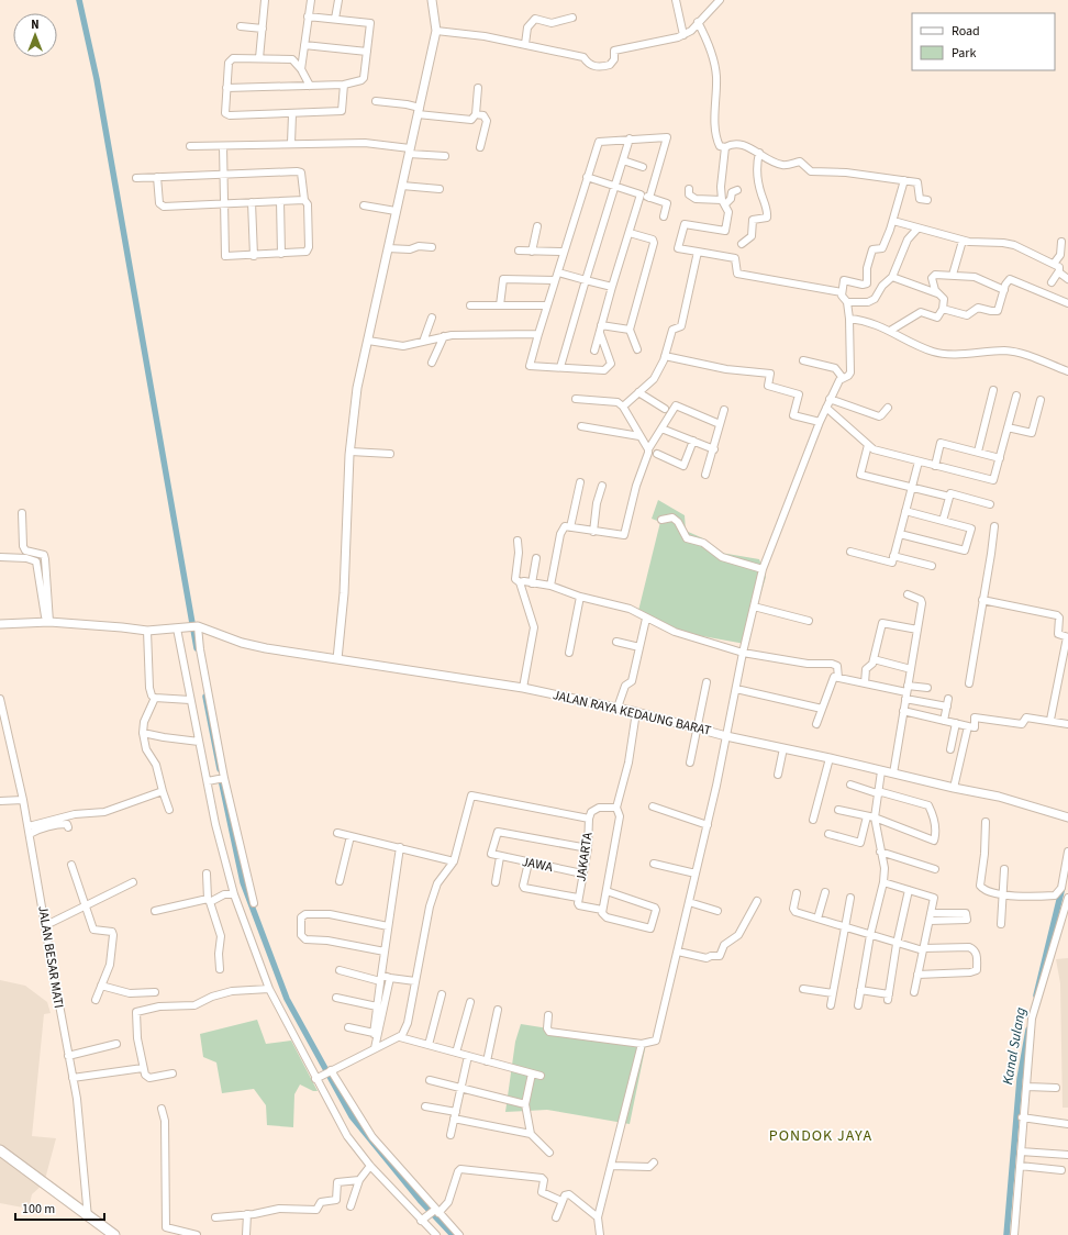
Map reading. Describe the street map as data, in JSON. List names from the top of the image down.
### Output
{
  "streets": {
    "street": [
      "JALAN RAYA KEDAUNG BARAT",
      "JAKARTA",
      "JAWA",
      "JALAN BESAR MATI"
    ]
  },
  "crossings": [
    ["JALAN RAYA KEDAUNG BARAT", "JAKARTA"],
    ["JAKARTA", "JAWA"]
  ],
  "districts": ["PONDOK JAYA"],
  "water": ["Kanal Sulang"],
  "legend": ["Road", "Park"],
  "scale_bar": "100 m",
  "north": "top"
}
